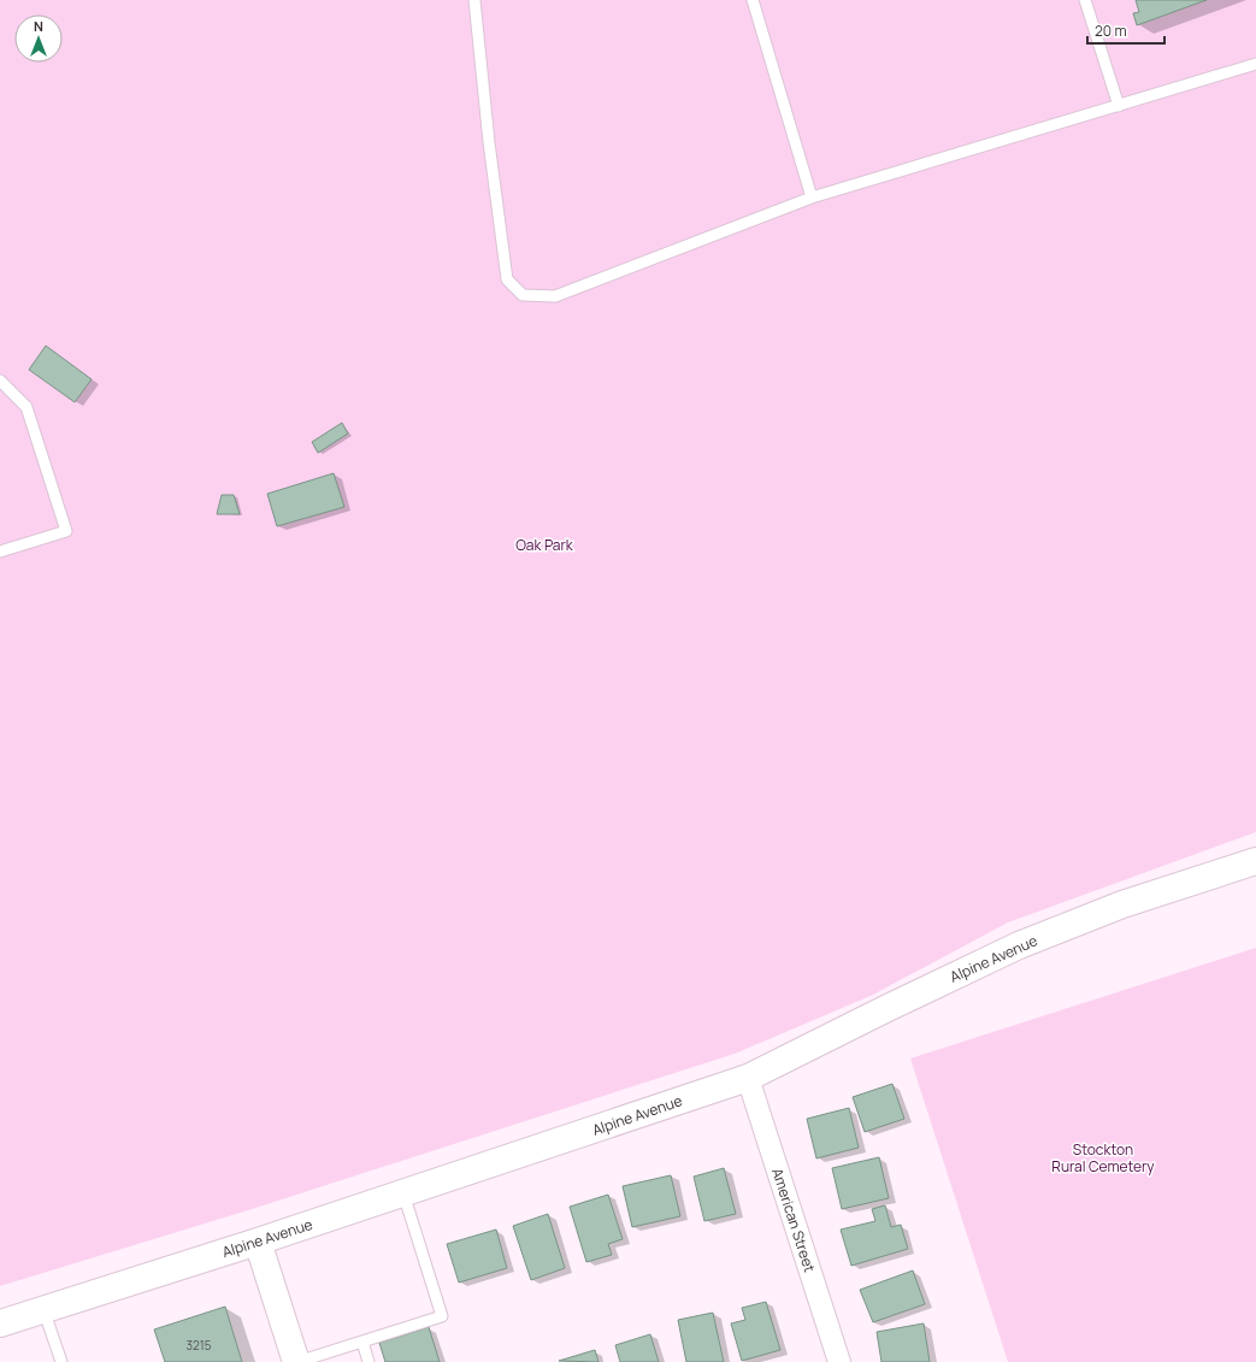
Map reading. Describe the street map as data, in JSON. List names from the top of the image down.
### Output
{
  "streets": {
    "street": ["Alpine Avenue", "American Street"]
  },
  "crossings": [
    ["Alpine Avenue", "American Street"]
  ],
  "parks": ["Oak Park", "Stockton Rural Cemetery"],
  "house_numbers": ["3215"],
  "scale_bar": "20 m",
  "north": "top"
}
